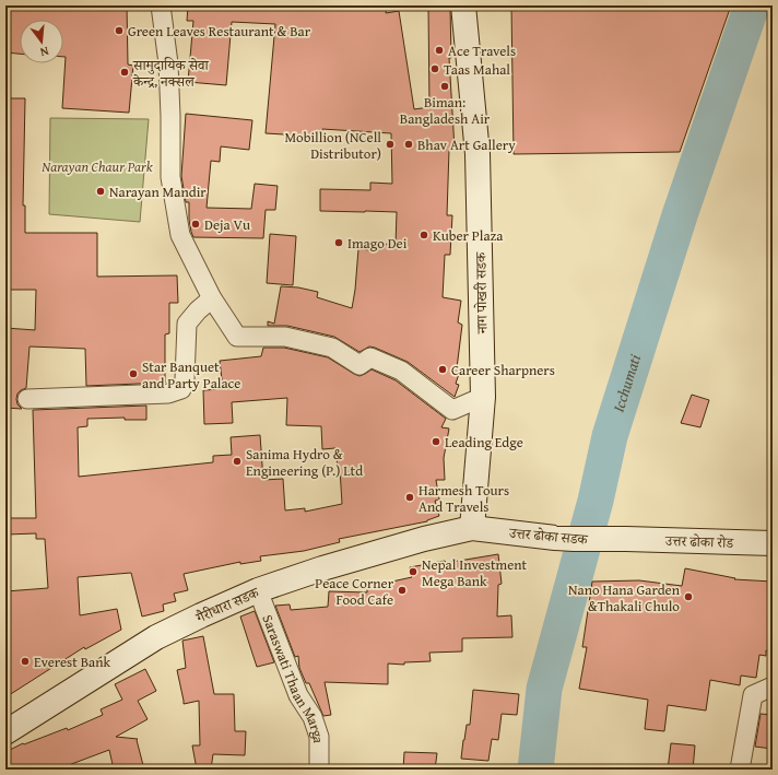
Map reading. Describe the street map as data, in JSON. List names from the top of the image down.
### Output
{
  "streets": {
    "main road": [
      "नाग पोखरी सडक",
      "उत्तर ढोका सडक",
      "उत्तर ढोका रोड",
      "गैरीधारा सडक"
    ],
    "street": ["Saraswati Thaan Marga"]
  },
  "crossings": [
    ["नाग पोखरी सडक", "उत्तर ढोका सडक"],
    ["नाग पोखरी सडक", "गैरीधारा सडक"],
    ["उत्तर ढोका सडक", "उत्तर ढोका रोड"],
    ["उत्तर ढोका सडक", "गैरीधारा सडक"],
    ["गैरीधारा सडक", "Saraswati Thaan Marga"]
  ],
  "water": ["Icchumati"],
  "parks": ["Narayan Chaur Park"],
  "places": [
    "Green Leaves Restaurant & Bar",
    "Ace Travels",
    "Taas Mahal",
    "सामुदायिक सेवा केन्द्र, नक्सल",
    "Biman: Bangladesh Air",
    "Mobillion (NCell Distributor)",
    "Bhav Art Gallery",
    "Narayan Mandir",
    "Deja Vu",
    "Kuber Plaza",
    "Imago Dei",
    "Career Sharpners",
    "Star Banquet and Party Palace",
    "Leading Edge",
    "Sanima Hydro & Engineering (P.) Ltd",
    "Harmesh Tours And Travels",
    "Nepal Investment Mega Bank",
    "Peace Corner Food Cafe",
    "Nano Hana Garden &Thakali Chulo",
    "Everest Bank"
  ],
  "north": "bottom"
}
